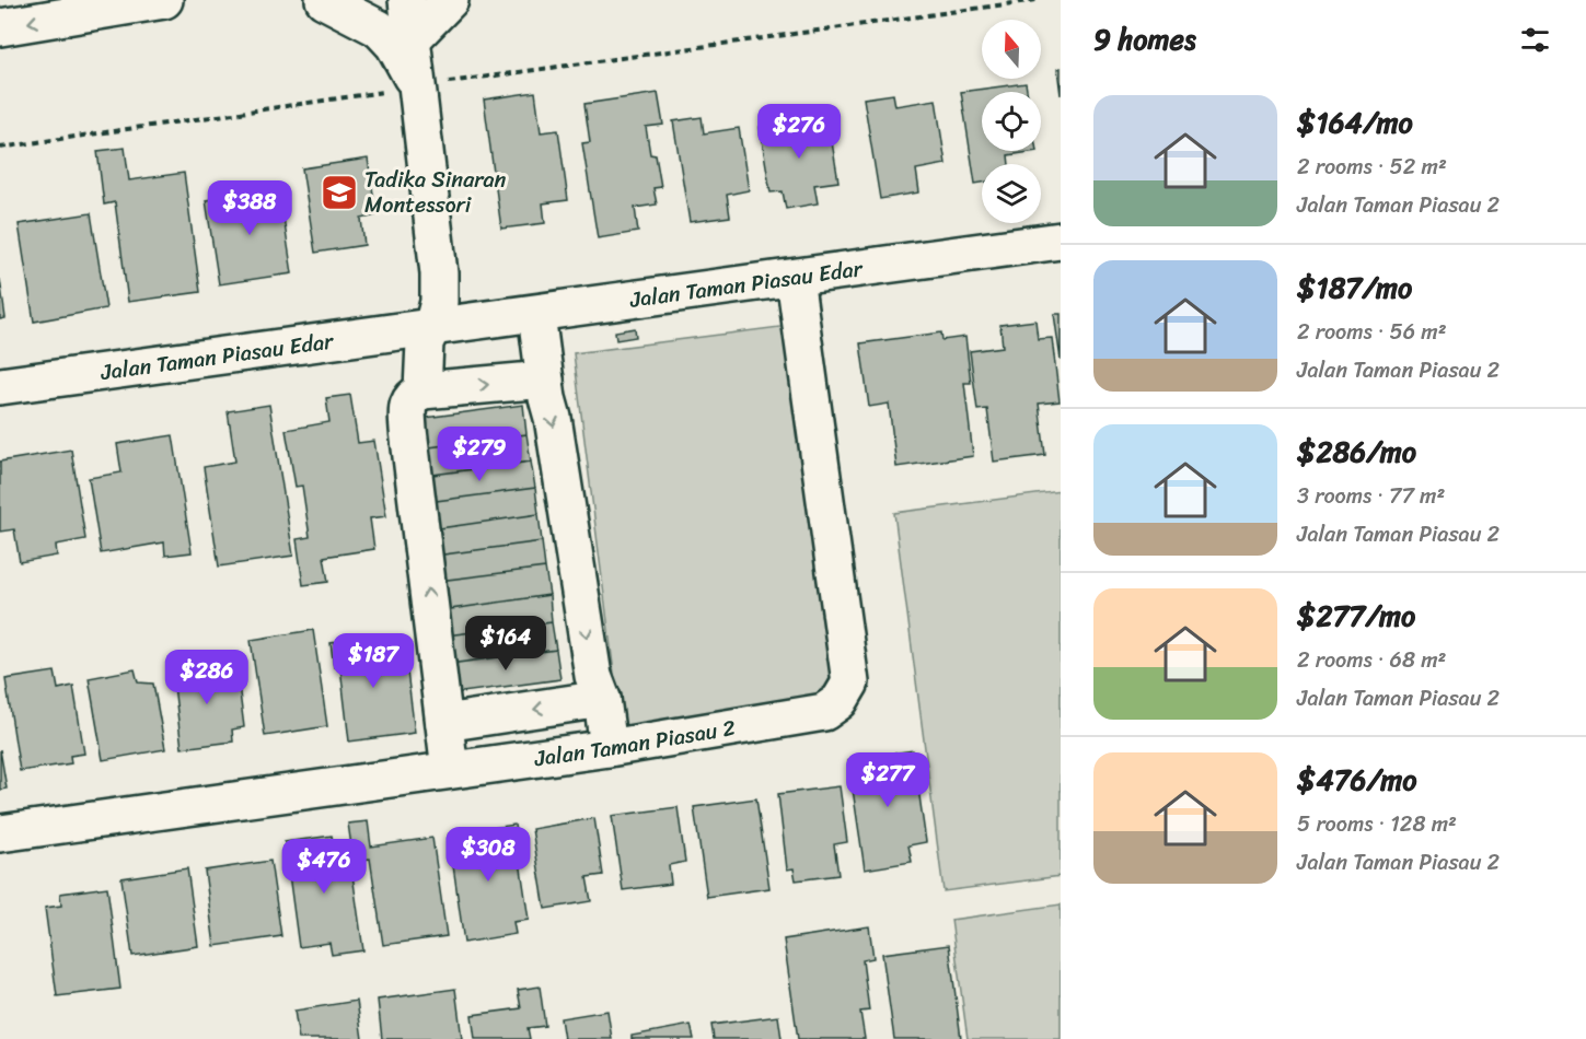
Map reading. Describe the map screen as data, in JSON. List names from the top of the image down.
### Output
{
  "streets": {
    "street": ["Jalan Taman Piasau Edar", "Jalan Taman Piasau 2"]
  },
  "crossings": [
    ["Jalan Taman Piasau Edar", "Jalan Taman Piasau 2"]
  ],
  "places": {
    "school or university": ["Tadika Sinaran Montessori"]
  },
  "north": "top",
  "page": {
    "heading": "9 homes",
    "list": [
      {
        "name": "$164/mo",
        "note": "2 rooms · 52 m² · Jalan Taman Piasau 2"
      },
      {
        "name": "$187/mo",
        "note": "2 rooms · 56 m² · Jalan Taman Piasau 2"
      },
      {
        "name": "$286/mo",
        "note": "3 rooms · 77 m² · Jalan Taman Piasau 2"
      },
      {
        "name": "$277/mo",
        "note": "2 rooms · 68 m² · Jalan Taman Piasau 2"
      },
      {
        "name": "$476/mo",
        "note": "5 rooms · 128 m² · Jalan Taman Piasau 2"
      }
    ],
    "price": [
      "$276",
      "$388",
      "$279",
      "$164",
      "$187",
      "$286",
      "$277",
      "$308",
      "$476"
    ]
  }
}
